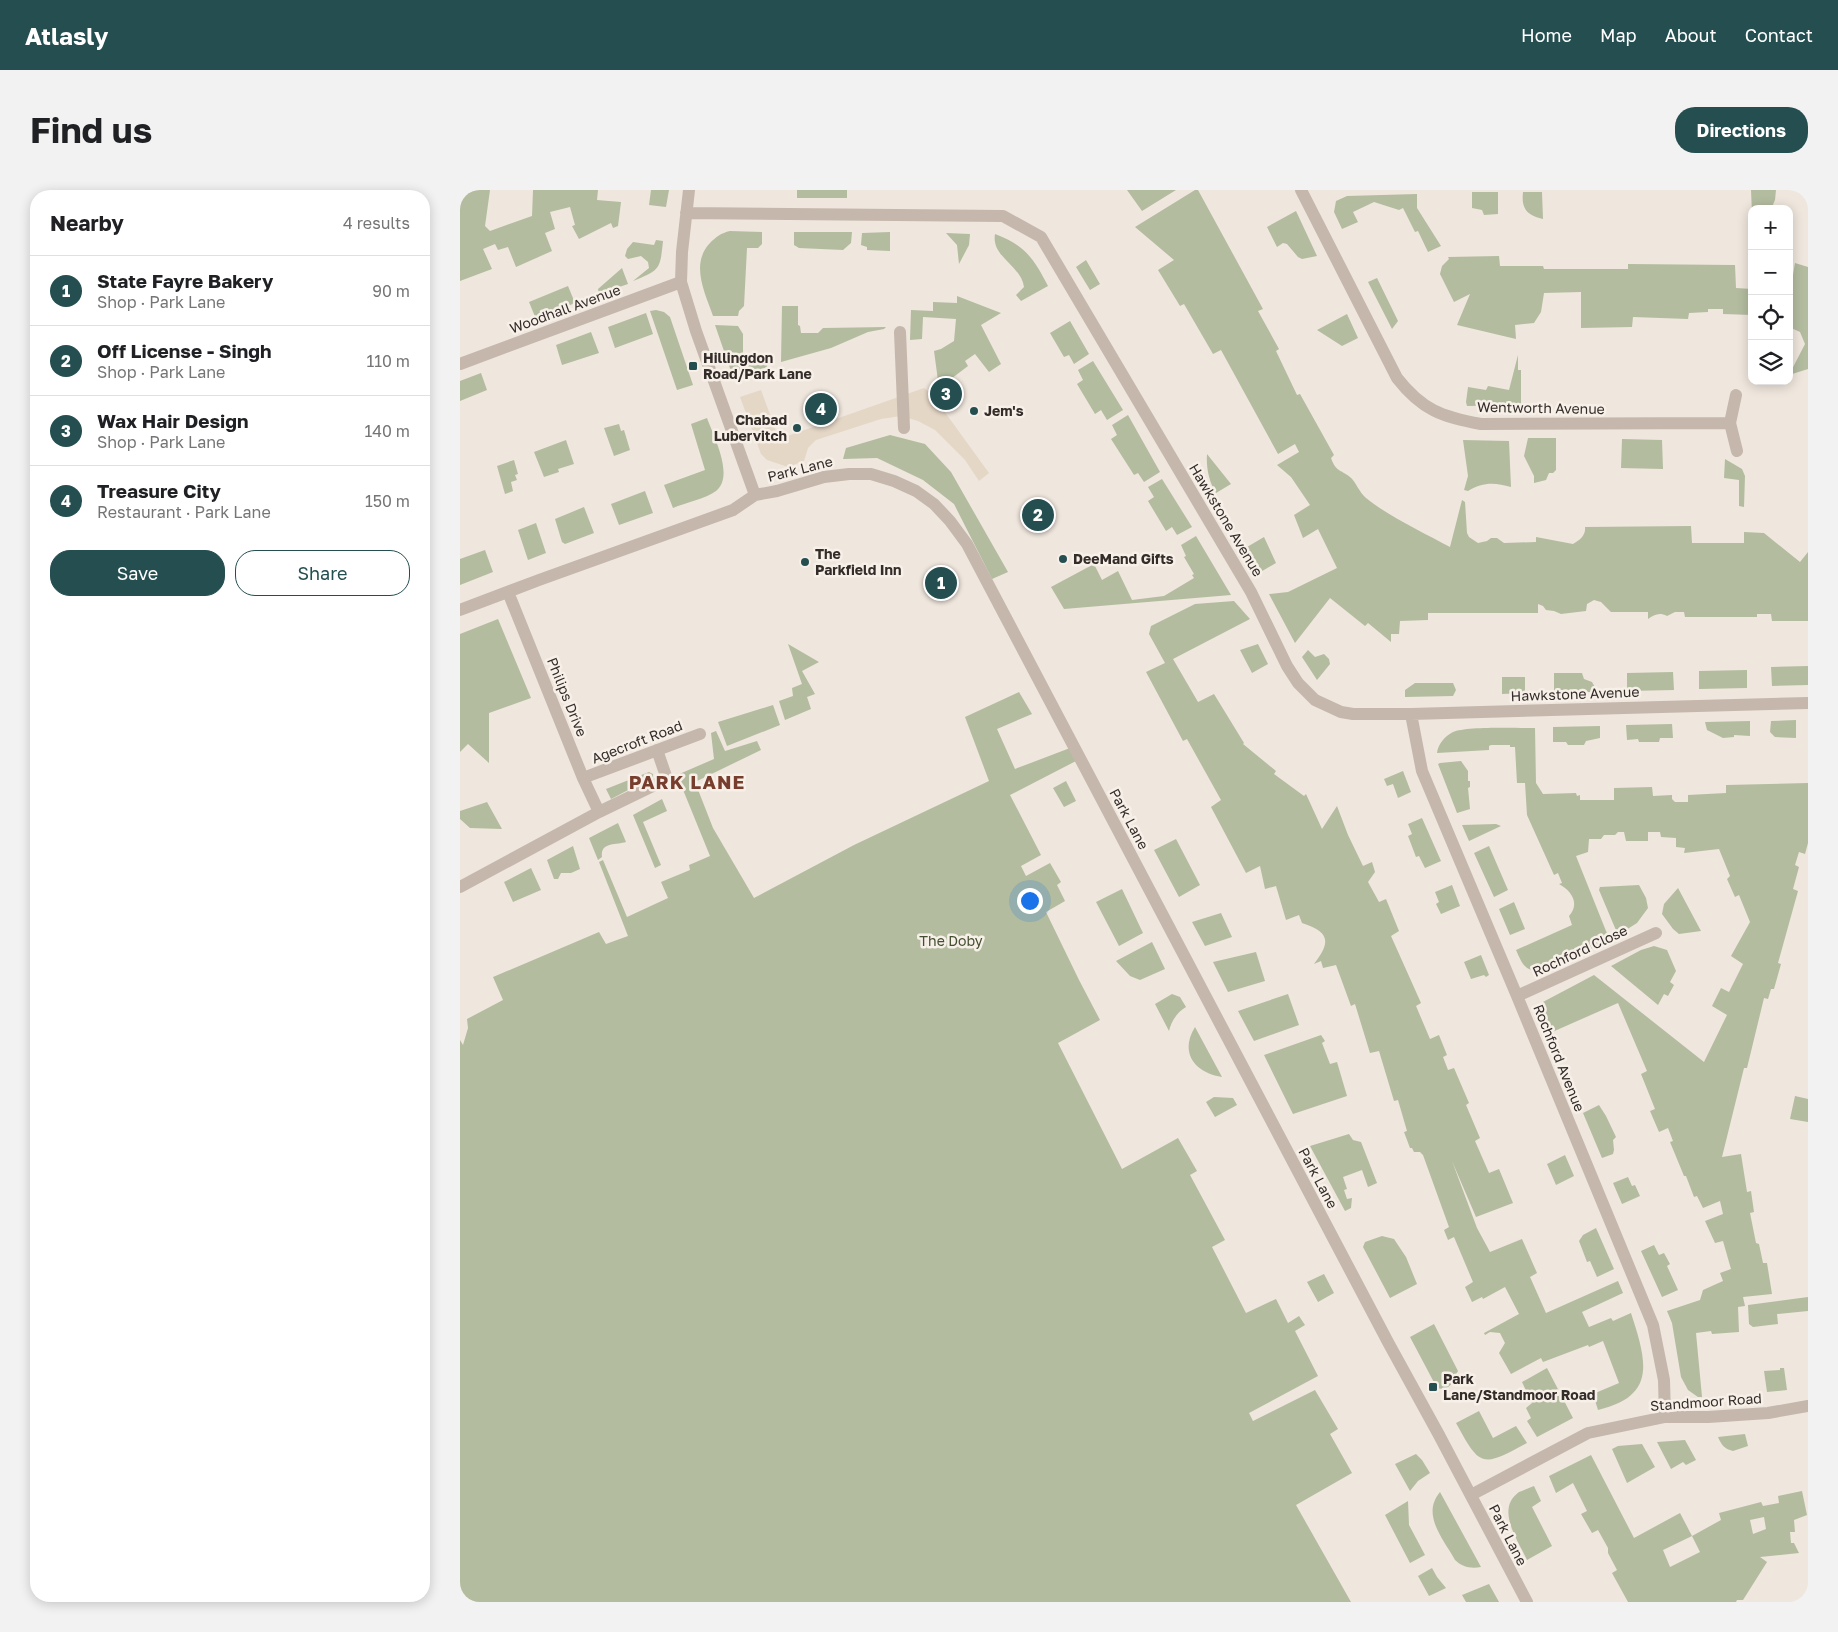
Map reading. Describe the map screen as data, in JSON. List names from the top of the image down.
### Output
{
  "streets": {
    "street": [
      "Woodhall Avenue",
      "Wentworth Avenue",
      "Park Lane",
      "Hawkstone Avenue",
      "Philips Drive",
      "Agecroft Road",
      "Rochford Close",
      "Rochford Avenue",
      "Standmoor Road"
    ]
  },
  "crossings": [
    ["Park Lane", "Philips Drive"],
    ["Park Lane", "Standmoor Road"],
    ["Hawkstone Avenue", "Rochford Avenue"],
    ["Philips Drive", "Agecroft Road"],
    ["Rochford Close", "Rochford Avenue"],
    ["Rochford Avenue", "Standmoor Road"]
  ],
  "districts": ["PARK LANE"],
  "parks": ["The Doby"],
  "places": {
    "transit": ["Hillingdon Road/Park Lane", "Park Lane/Standmoor Road"],
    "other": [
      "Jem's",
      "Chabad Lubervitch",
      "DeeMand Gifts",
      "The Parkfield Inn"
    ]
  },
  "page": {
    "header": "Atlasly",
    "nav": [
      "Home",
      "Map",
      "About",
      "Contact"
    ],
    "buttons": [
      "Directions",
      ["Save", "Share"]
    ],
    "title": "Find us",
    "heading": ["Nearby", "4 results"],
    "map_buttons": ["+", "−"],
    "list": [
      {
        "mark": "1",
        "name": "State Fayre Bakery",
        "note": "Shop · Park Lane",
        "value": "90 m"
      },
      {
        "mark": "2",
        "name": "Off License - Singh",
        "note": "Shop · Park Lane",
        "value": "110 m"
      },
      {
        "mark": "3",
        "name": "Wax Hair Design",
        "note": "Shop · Park Lane",
        "value": "140 m"
      },
      {
        "mark": "4",
        "name": "Treasure City",
        "note": "Restaurant · Park Lane",
        "value": "150 m"
      }
    ],
    "pins": [
      "3",
      "4",
      "2",
      "1"
    ]
  }
}
